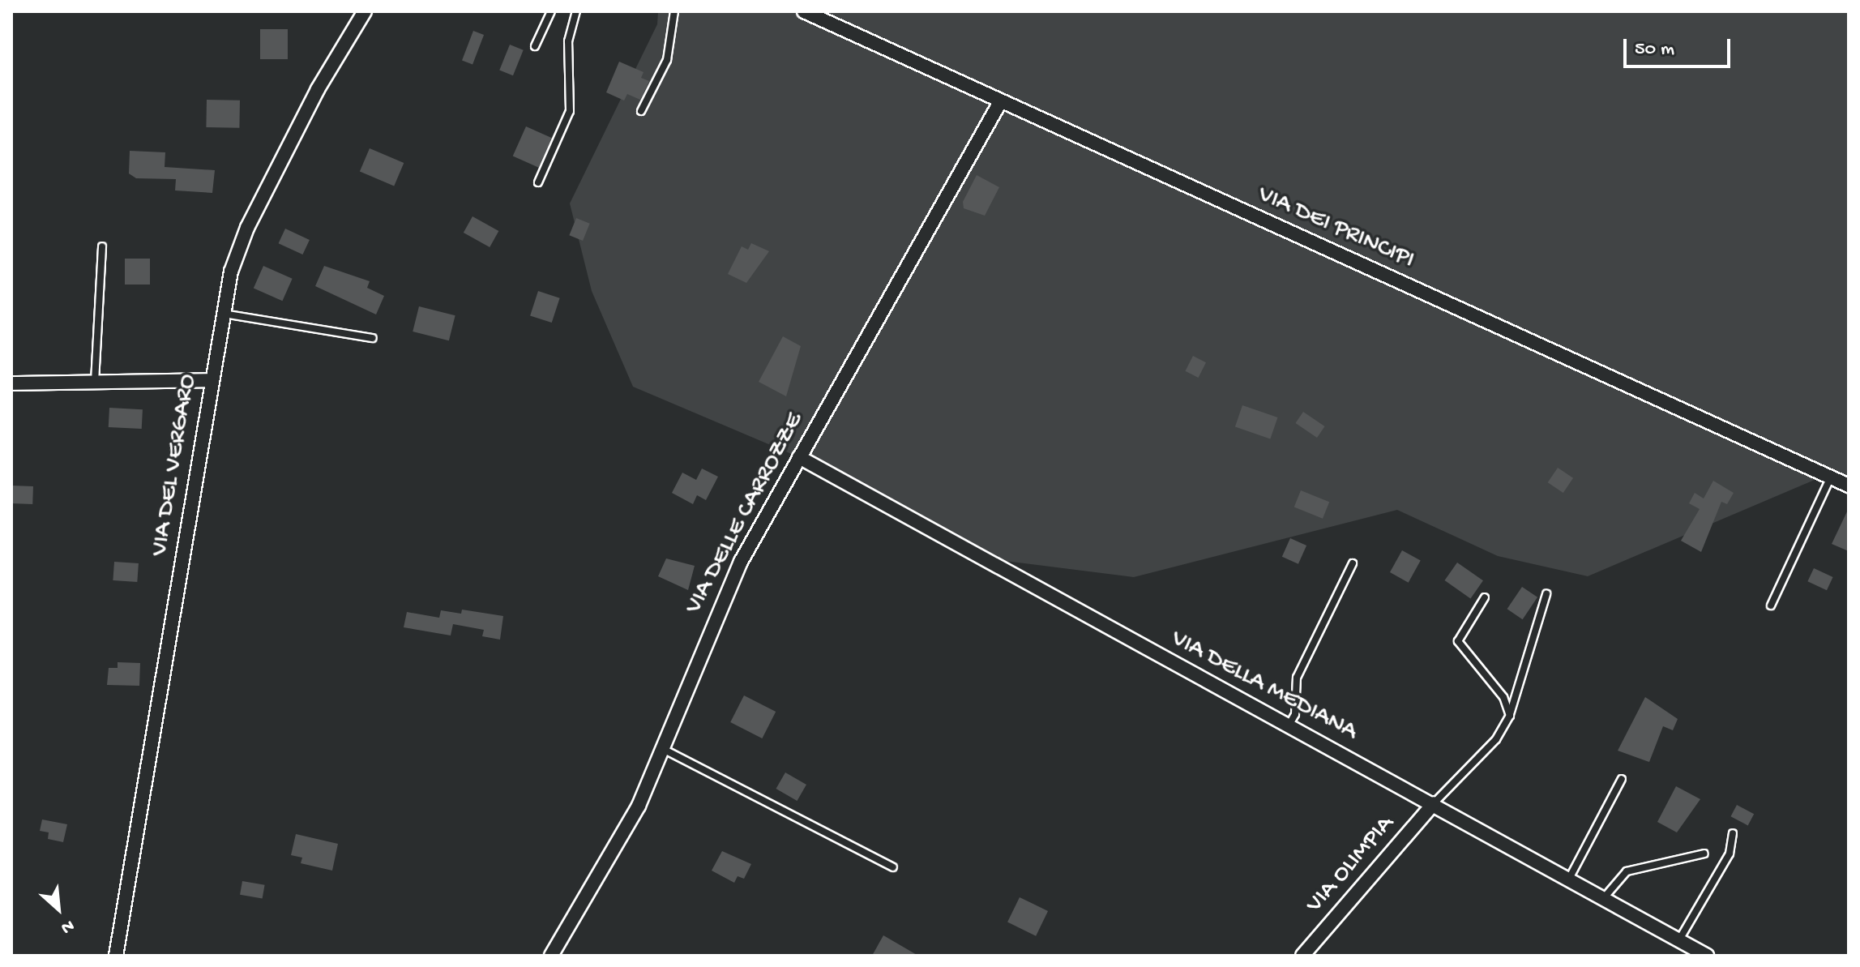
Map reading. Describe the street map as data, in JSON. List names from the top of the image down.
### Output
{
  "streets": {
    "street": [
      "VIA DEI PRINCIPI",
      "VIA DEL VERGARO",
      "VIA DELLE CARROZZE",
      "VIA DELLA MEDIANA",
      "VIA OLIMPIA"
    ]
  },
  "crossings": [
    ["VIA DEI PRINCIPI", "VIA DELLE CARROZZE"],
    ["VIA DELLE CARROZZE", "VIA DELLA MEDIANA"],
    ["VIA DELLA MEDIANA", "VIA OLIMPIA"]
  ],
  "scale_bar": "50 m",
  "north": "bottom right"
}
